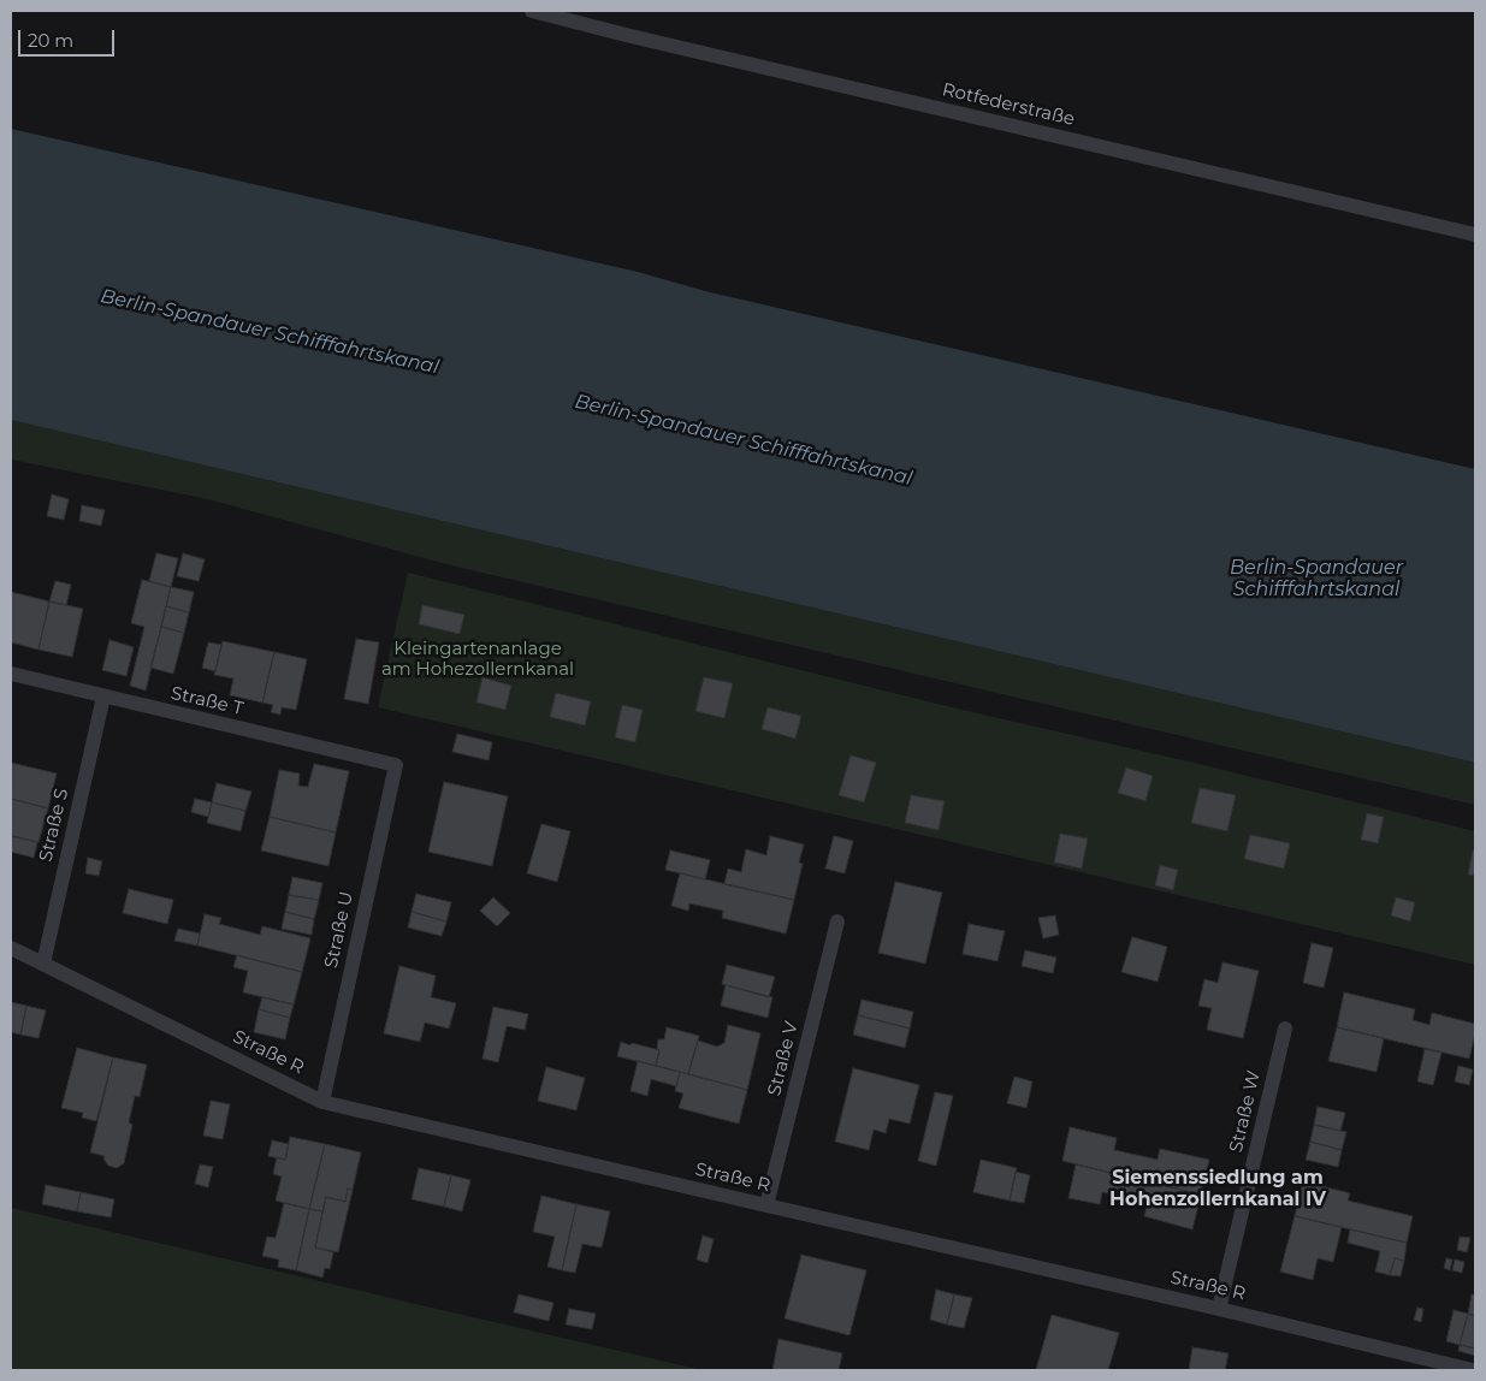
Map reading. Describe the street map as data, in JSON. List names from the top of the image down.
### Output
{
  "streets": {
    "lane": [
      "Rotfederstraße",
      "Straße T",
      "Straße S",
      "Straße U",
      "Straße R",
      "Straße V",
      "Straße W"
    ]
  },
  "crossings": [
    ["Straße T", "Straße S"],
    ["Straße T", "Straße U"],
    ["Straße S", "Straße R"],
    ["Straße U", "Straße R"],
    ["Straße R", "Straße V"],
    ["Straße R", "Straße W"]
  ],
  "districts": ["Siemenssiedlung am Hohenzollernkanal IV"],
  "water": ["Berlin-Spandauer Schifffahrtskanal"],
  "parks": ["Kleingartenanlage am Hohezollernkanal"],
  "scale_bar": "20 m"
}
